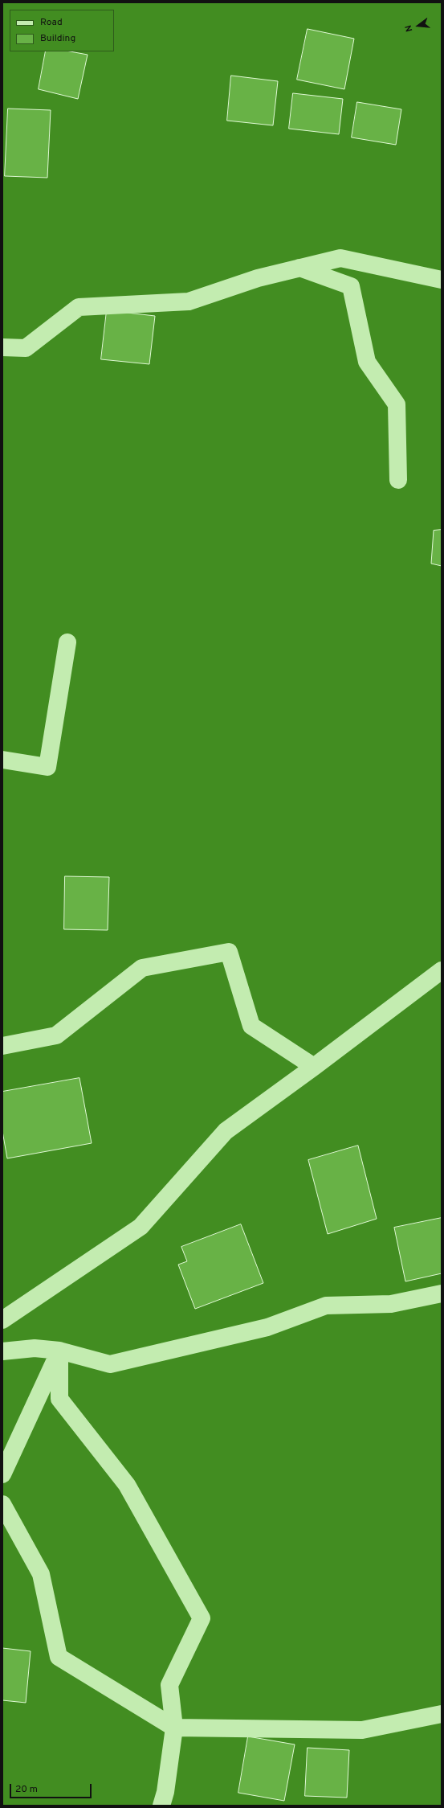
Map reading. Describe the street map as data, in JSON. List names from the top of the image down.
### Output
{
  "legend": ["Road", "Building"],
  "scale_bar": "20 m",
  "north": "left"
}
